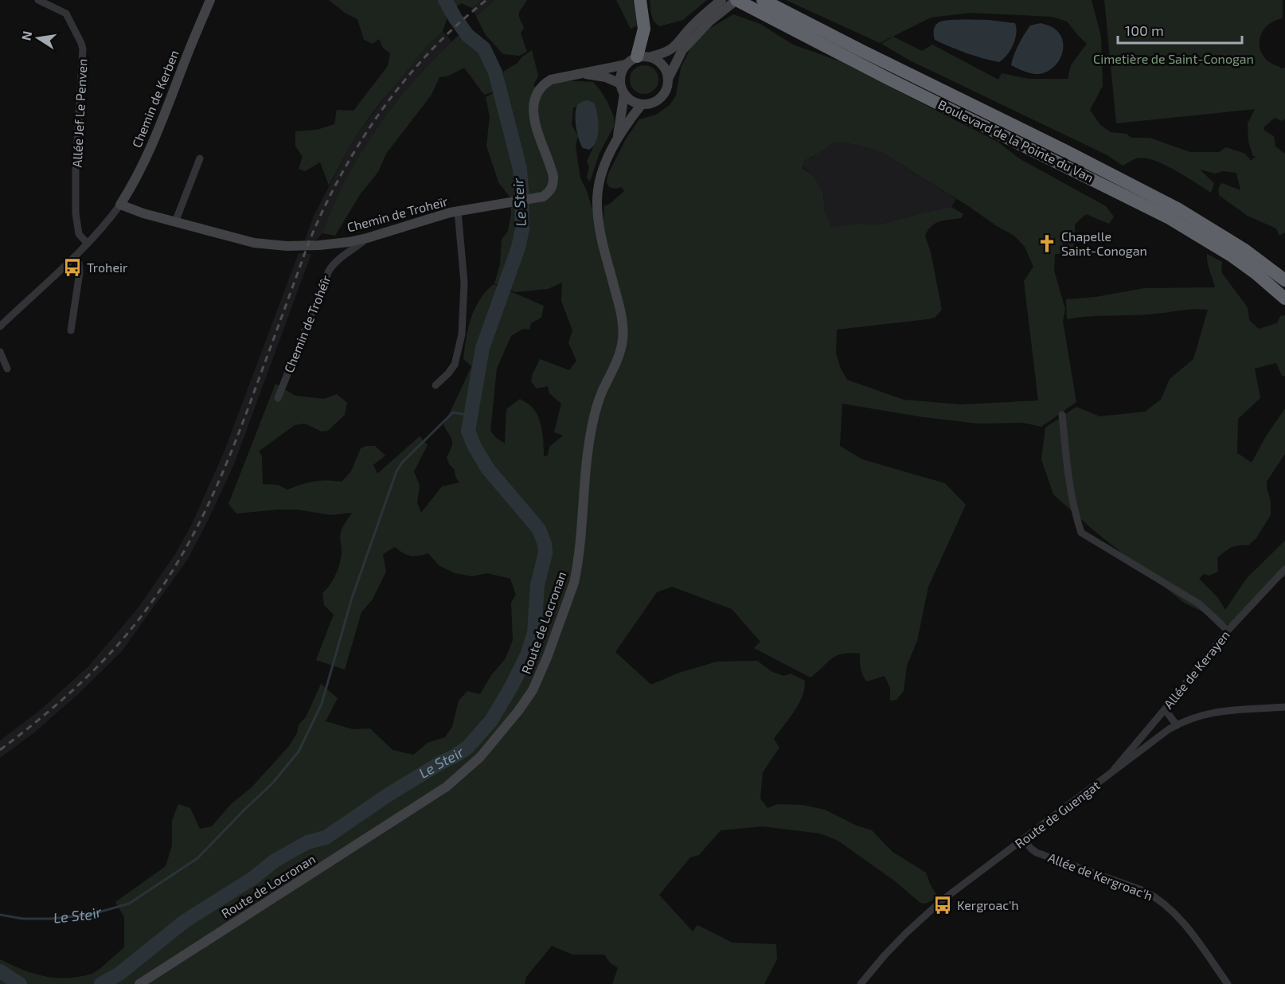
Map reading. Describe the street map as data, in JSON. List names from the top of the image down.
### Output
{
  "streets": {
    "highway": ["Boulevard de la Pointe du Van"],
    "street": [
      "Chemin de Kerben",
      "Allée Jef Le Penven",
      "Chemin de Troheïr",
      "Chemin de Trohéîr",
      "Route de Locronan",
      "Allée de Kerayen",
      "Route de Guengat",
      "Allée de Kergroac'h"
    ]
  },
  "crossings": [
    ["Chemin de Kerben", "Chemin de Troheïr"],
    ["Chemin de Troheïr", "Chemin de Trohéîr"],
    ["Chemin de Troheïr", "Route de Locronan"],
    ["Allée de Kerayen", "Route de Guengat"],
    ["Route de Guengat", "Allée de Kergroac'h"]
  ],
  "water": ["Le Steir"],
  "parks": ["Cimetière de Saint-Conogan"],
  "places": {
    "church": ["Chapelle Saint-Conogan"],
    "bus stop": ["Troheir", "Kergroac'h"]
  },
  "scale_bar": "100 m",
  "north": "left"
}
